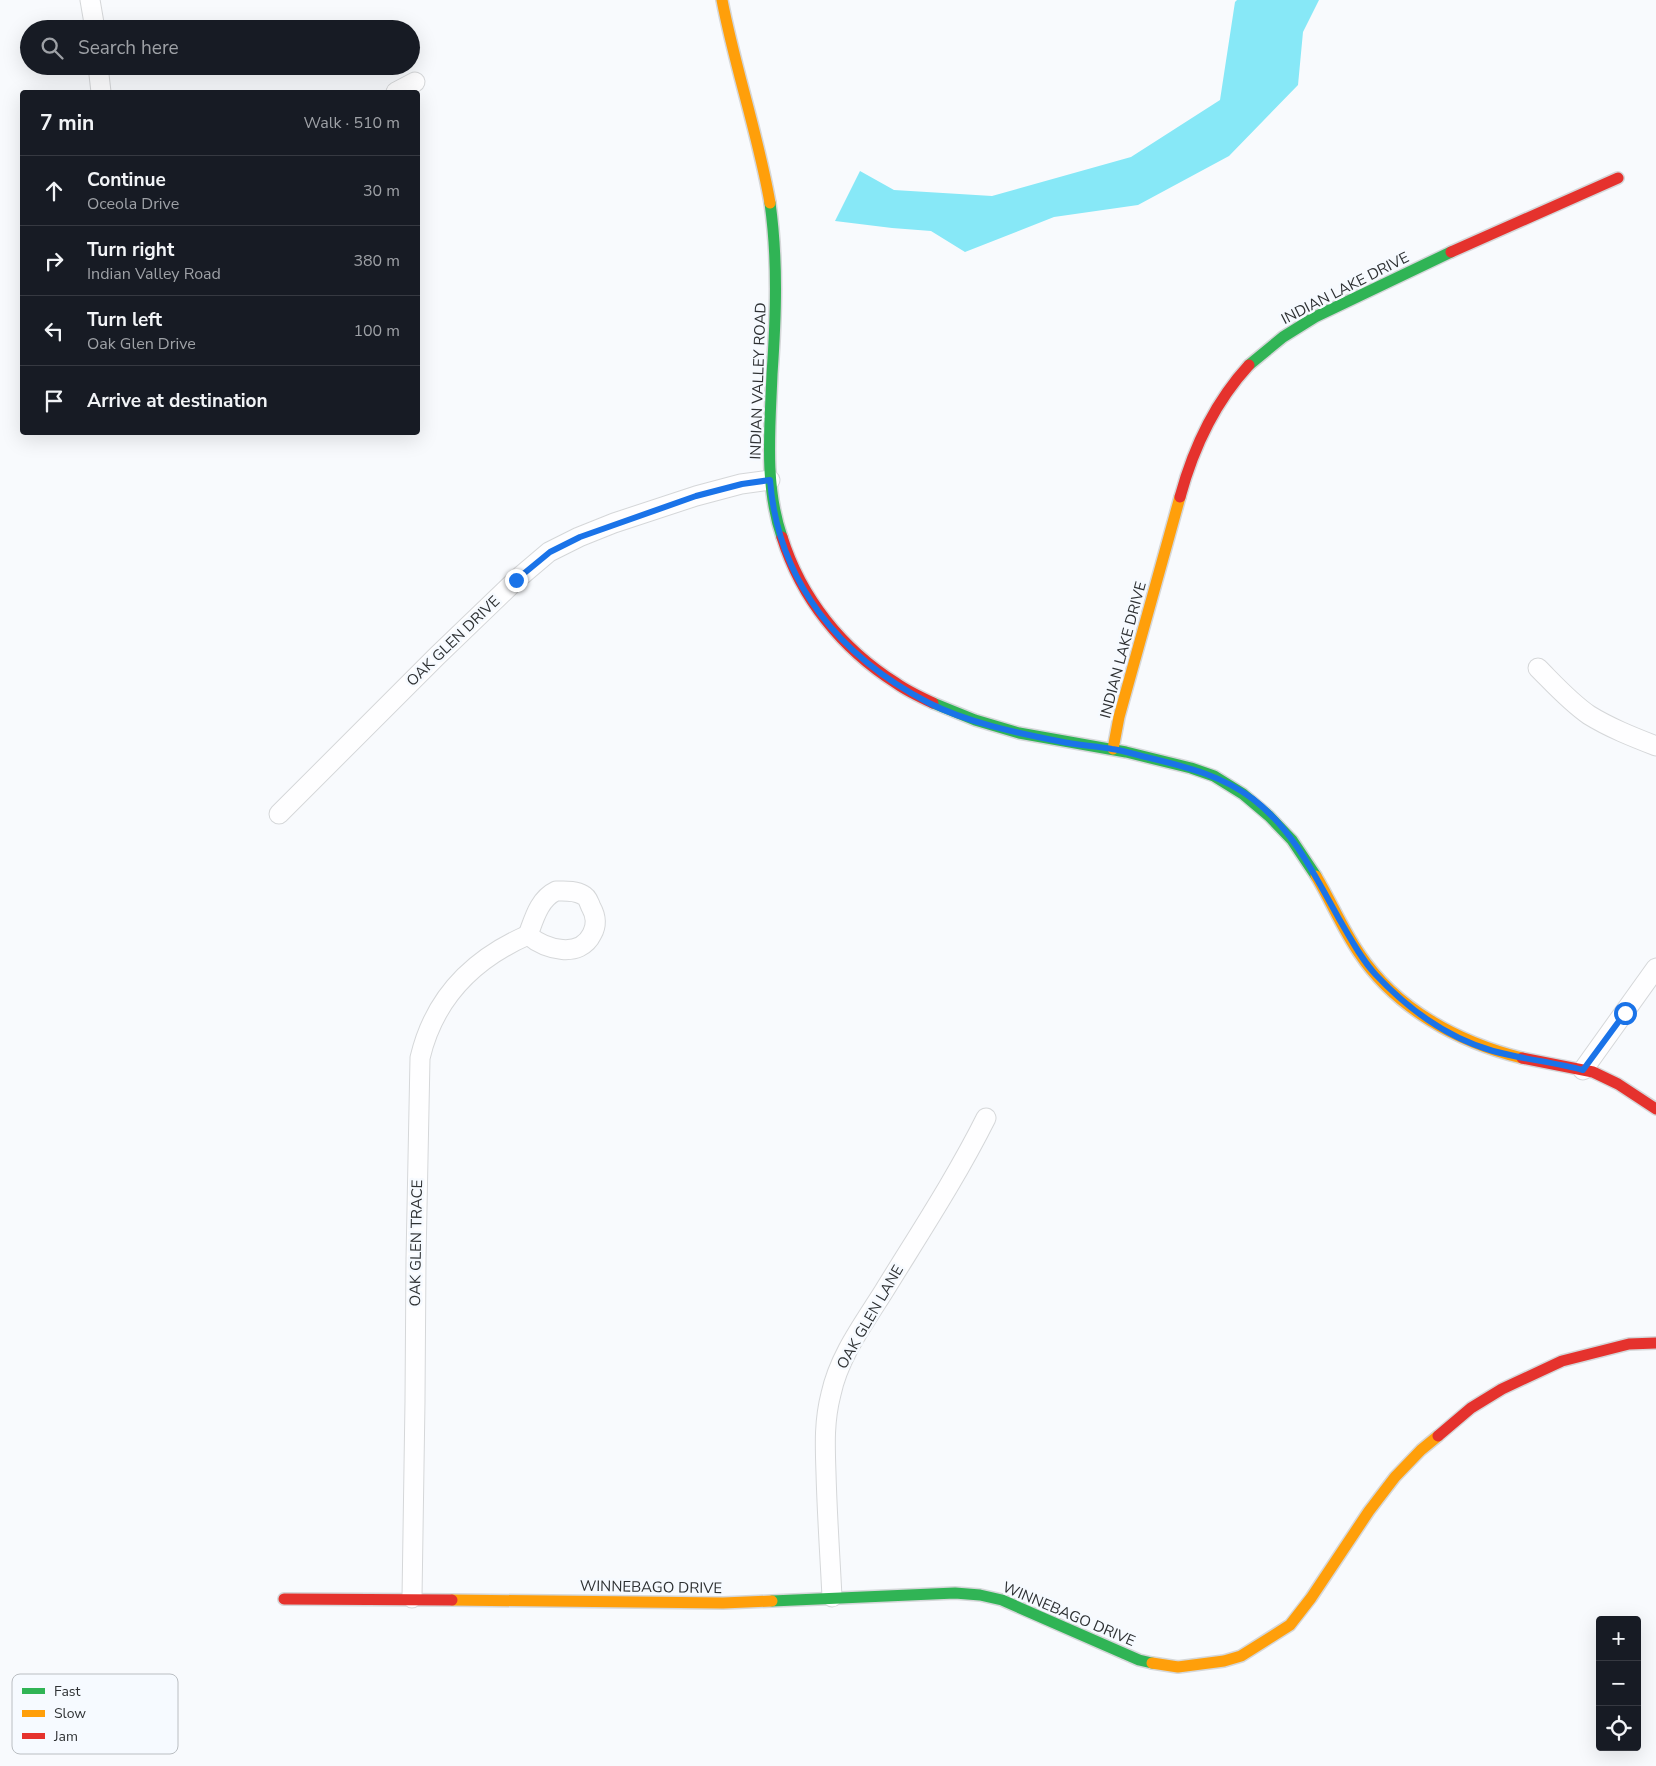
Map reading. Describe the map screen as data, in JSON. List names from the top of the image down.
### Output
{
  "streets": {
    "street": [
      "INDIAN LAKE DRIVE",
      "INDIAN VALLEY ROAD",
      "OAK GLEN DRIVE",
      "OAK GLEN TRACE",
      "OAK GLEN LANE",
      "WINNEBAGO DRIVE"
    ]
  },
  "crossings": [
    ["INDIAN LAKE DRIVE", "INDIAN VALLEY ROAD"],
    ["INDIAN VALLEY ROAD", "OAK GLEN DRIVE"],
    ["OAK GLEN TRACE", "WINNEBAGO DRIVE"],
    ["OAK GLEN LANE", "WINNEBAGO DRIVE"]
  ],
  "legend": ["Fast", "Slow", "Jam"],
  "page": {
    "search": "Search here",
    "heading": ["7 min", "Walk · 510 m"],
    "list": [
      ["Continue", "Oceola Drive", "30 m"],
      ["Turn right", "Indian Valley Road", "380 m"],
      ["Turn left", "Oak Glen Drive", "100 m"],
      "Arrive at destination"
    ],
    "map_buttons": ["+", "−"]
  }
}
